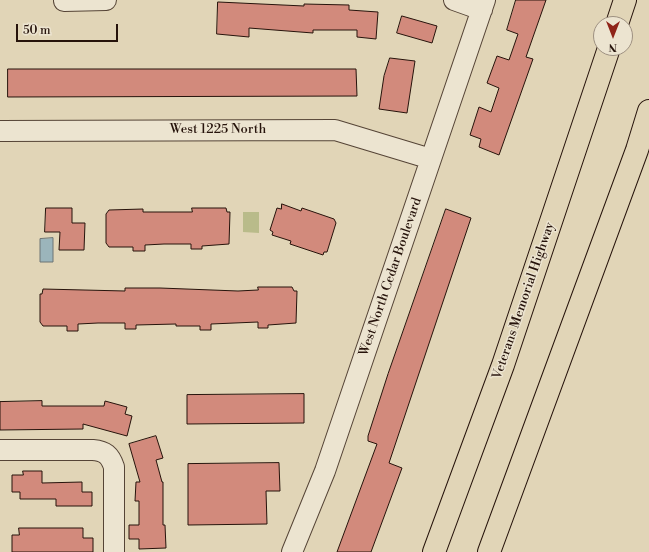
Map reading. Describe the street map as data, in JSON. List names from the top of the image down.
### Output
{
  "streets": {
    "highway": ["Veterans Memorial Highway"],
    "street": ["West 1225 North", "West North Cedar Boulevard"]
  },
  "crossings": [
    ["West 1225 North", "West North Cedar Boulevard"]
  ],
  "scale_bar": "50 m",
  "north": "bottom"
}
